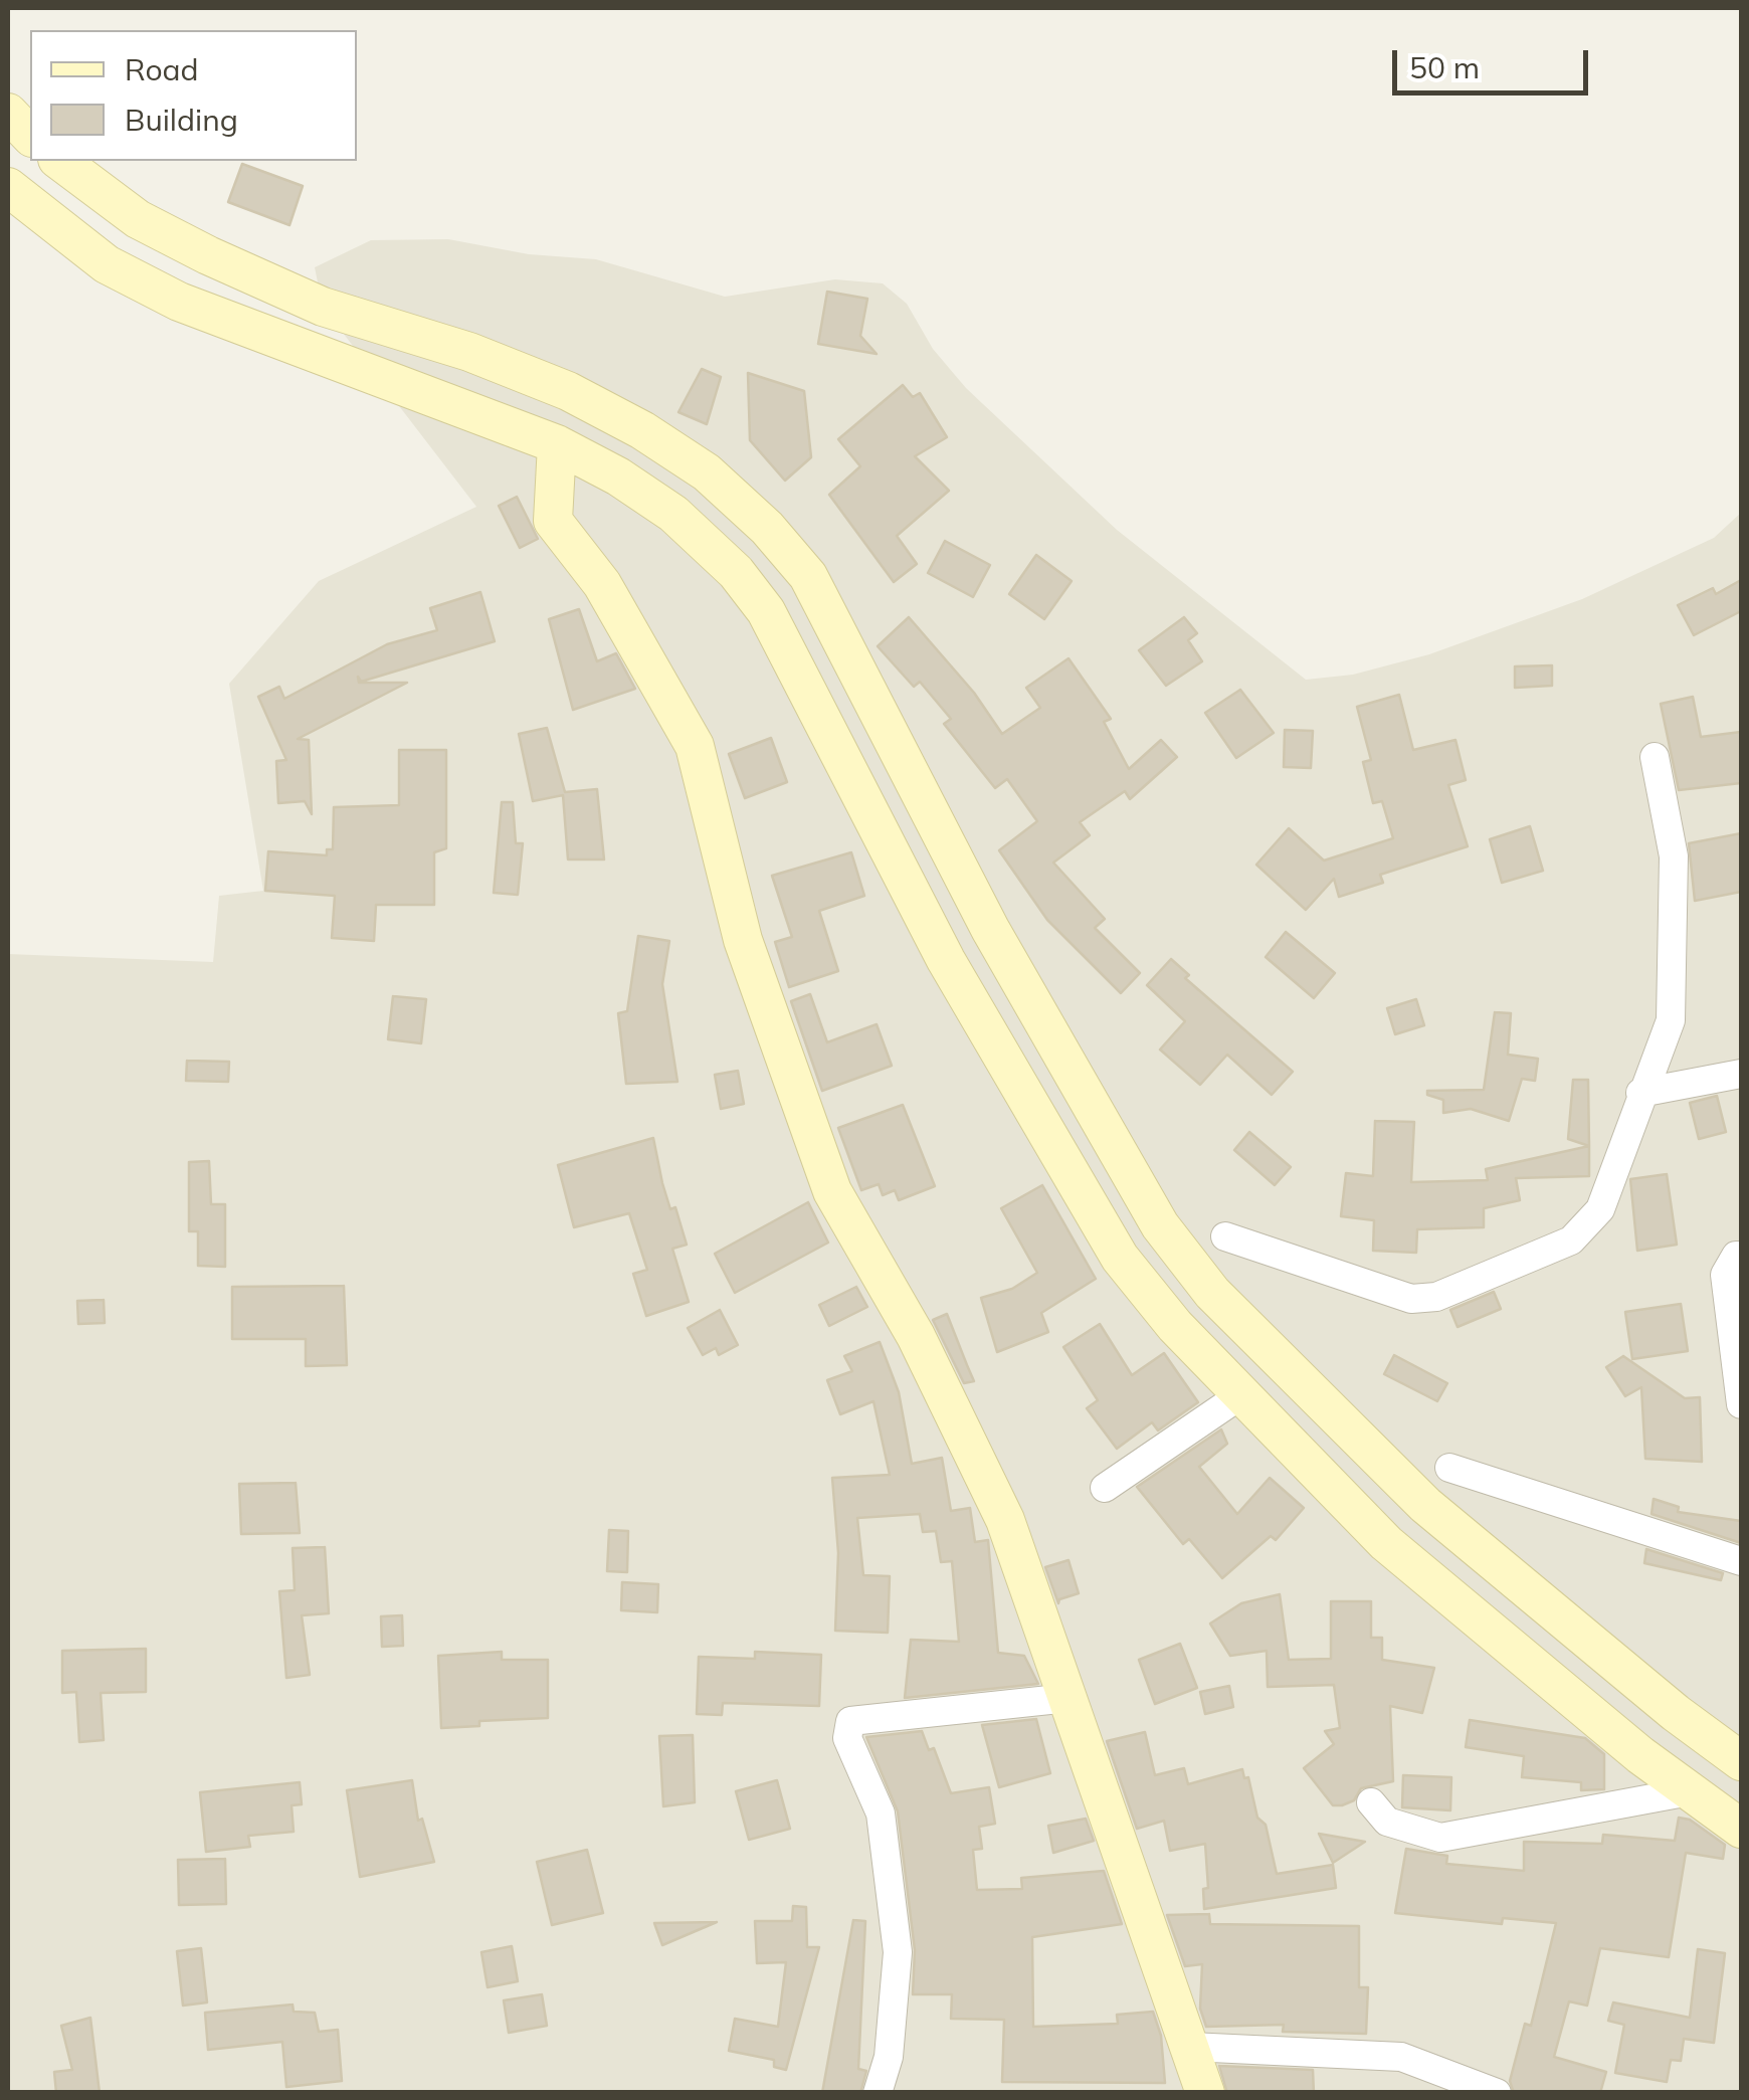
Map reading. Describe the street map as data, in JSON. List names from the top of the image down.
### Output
{
  "legend": ["Road", "Building"],
  "scale_bar": "50 m"
}
